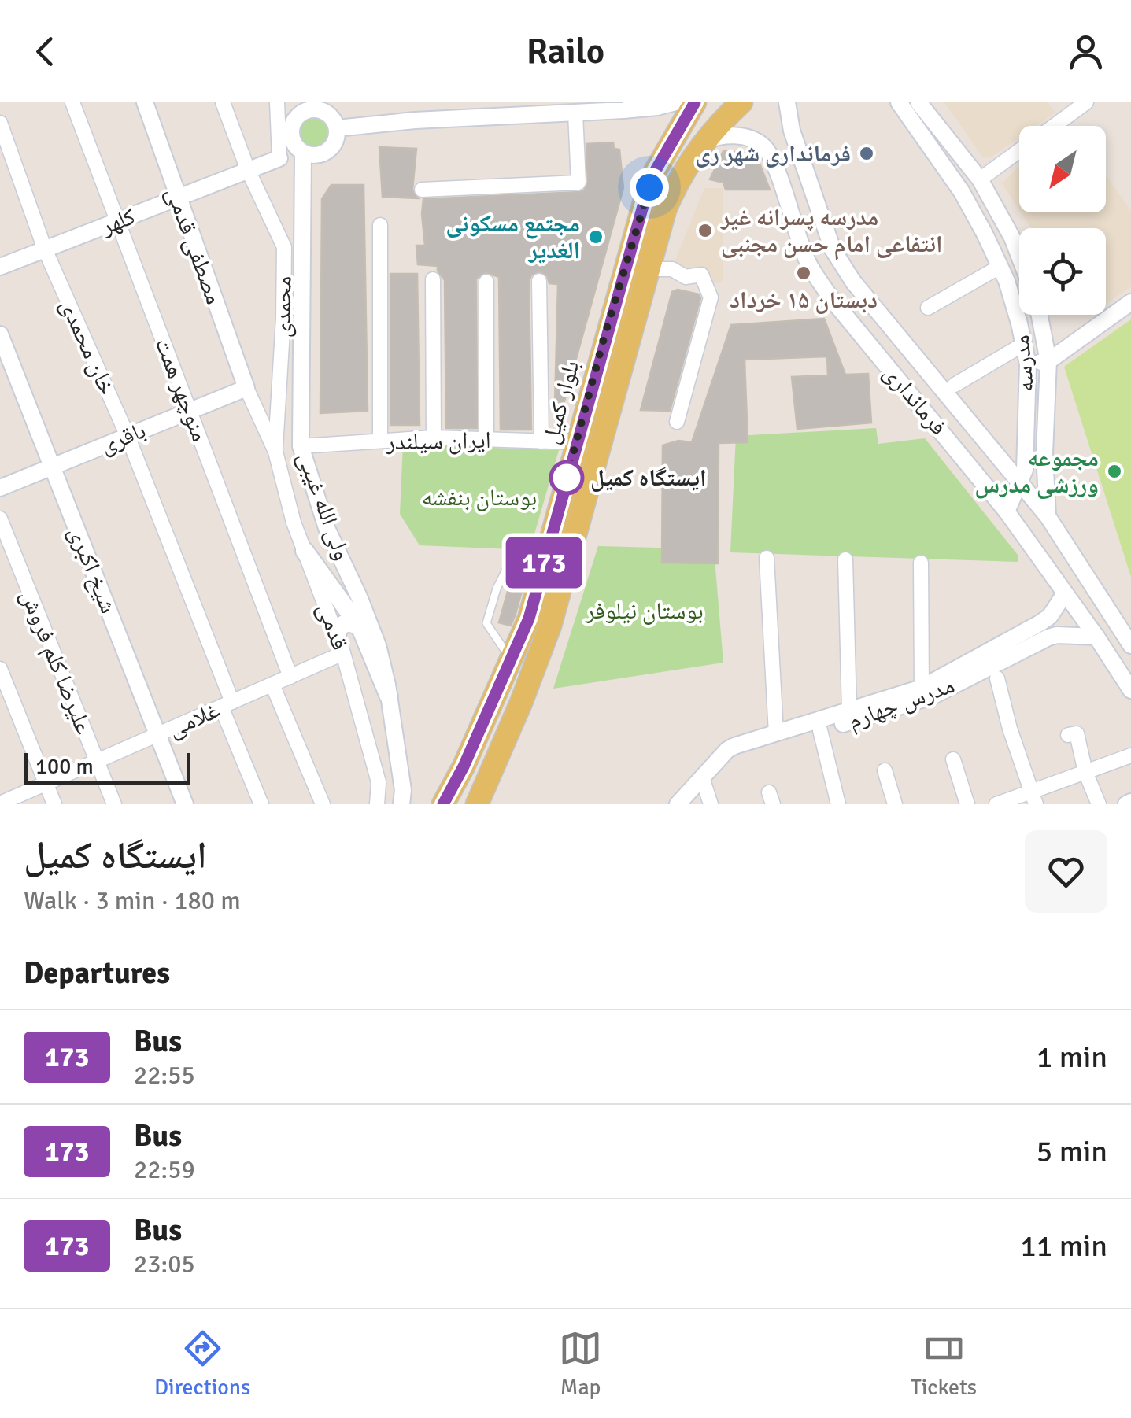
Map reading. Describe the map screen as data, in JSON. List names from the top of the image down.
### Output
{
  "streets": {
    "main road": ["بلوار کمیل"],
    "street": [
      "کلهر",
      "مصطفی قدمی",
      "محمدی",
      "خان محمدی",
      "مدرسه",
      "منوچهر همت",
      "فرمانداری",
      "باقری",
      "ایران سیلندر",
      "ولی الله غیبی",
      "شیخ اکبری",
      "قدمی",
      "علیرضا کلم فروش",
      "مدرس چهارم",
      "غلامی"
    ]
  },
  "crossings": [
    ["کلهر", "مصطفی قدمی"],
    ["کلهر", "محمدی"],
    ["کلهر", "خان محمدی"],
    ["کلهر", "منوچهر همت"],
    ["مصطفی قدمی", "باقری"],
    ["محمدی", "قدمی"],
    ["خان محمدی", "باقری"],
    ["خان محمدی", "غلامی"],
    ["مدرسه", "فرمانداری"],
    ["منوچهر همت", "باقری"],
    ["منوچهر همت", "غلامی"],
    ["فرمانداری", "بلوار کمیل"],
    ["فرمانداری", "مدرس چهارم"],
    ["بلوار کمیل", "ایران سیلندر"],
    ["باقری", "شیخ اکبری"],
    ["ایران سیلندر", "ولی الله غیبی"],
    ["شیخ اکبری", "غلامی"],
    ["قدمی", "غلامی"],
    ["علیرضا کلم فروش", "غلامی"]
  ],
  "parks": ["بوستان بنفشه", "بوستان نیلوفر"],
  "places": [
    "فرمانداری شهر ری",
    "مدرسه پسرانه غیر انتفاعی امام حسن مجنبی",
    "مجتمع مسکونی الغدیر",
    "دبستان ۱۵ خرداد",
    "مجموعه ورزشی مدرس",
    "ایستگاه کمیل"
  ],
  "lines": ["bus line 173"],
  "scale_bar": "100 m",
  "north": "bottom left",
  "page": {
    "header": "Railo",
    "on_map": "173",
    "scale": "100 m",
    "heading": [
      ["ایستگاه کمیل", "Walk · 3 min · 180 m"],
      "Departures"
    ],
    "list": [
      {
        "mark": "173",
        "name": "Bus",
        "note": "22:55",
        "value": "1 min"
      },
      {
        "mark": "173",
        "name": "Bus",
        "note": "22:59",
        "value": "5 min"
      },
      {
        "mark": "173",
        "name": "Bus",
        "note": "23:05",
        "value": "11 min"
      }
    ],
    "tabs": ["Directions", "Map", "Tickets"]
  }
}
